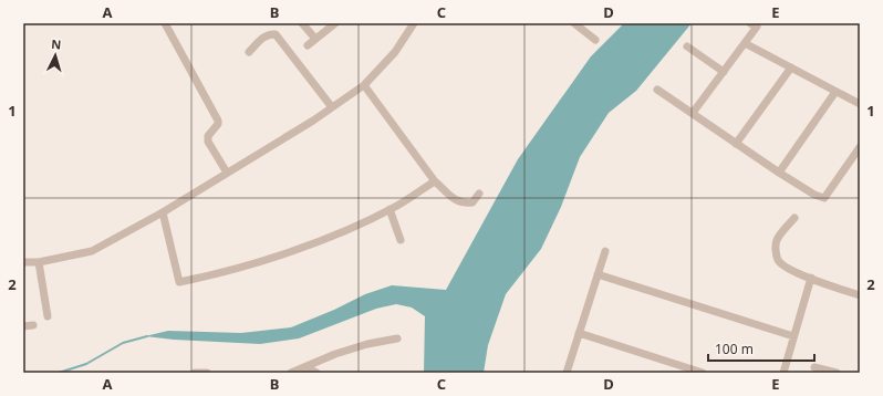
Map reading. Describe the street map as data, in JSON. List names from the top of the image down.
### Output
{
  "scale_bar": "100 m",
  "north": "top",
  "grid": {
    "columns": [
      "A",
      "B",
      "C",
      "D",
      "E"
    ],
    "rows": ["1", "2"]
  }
}
